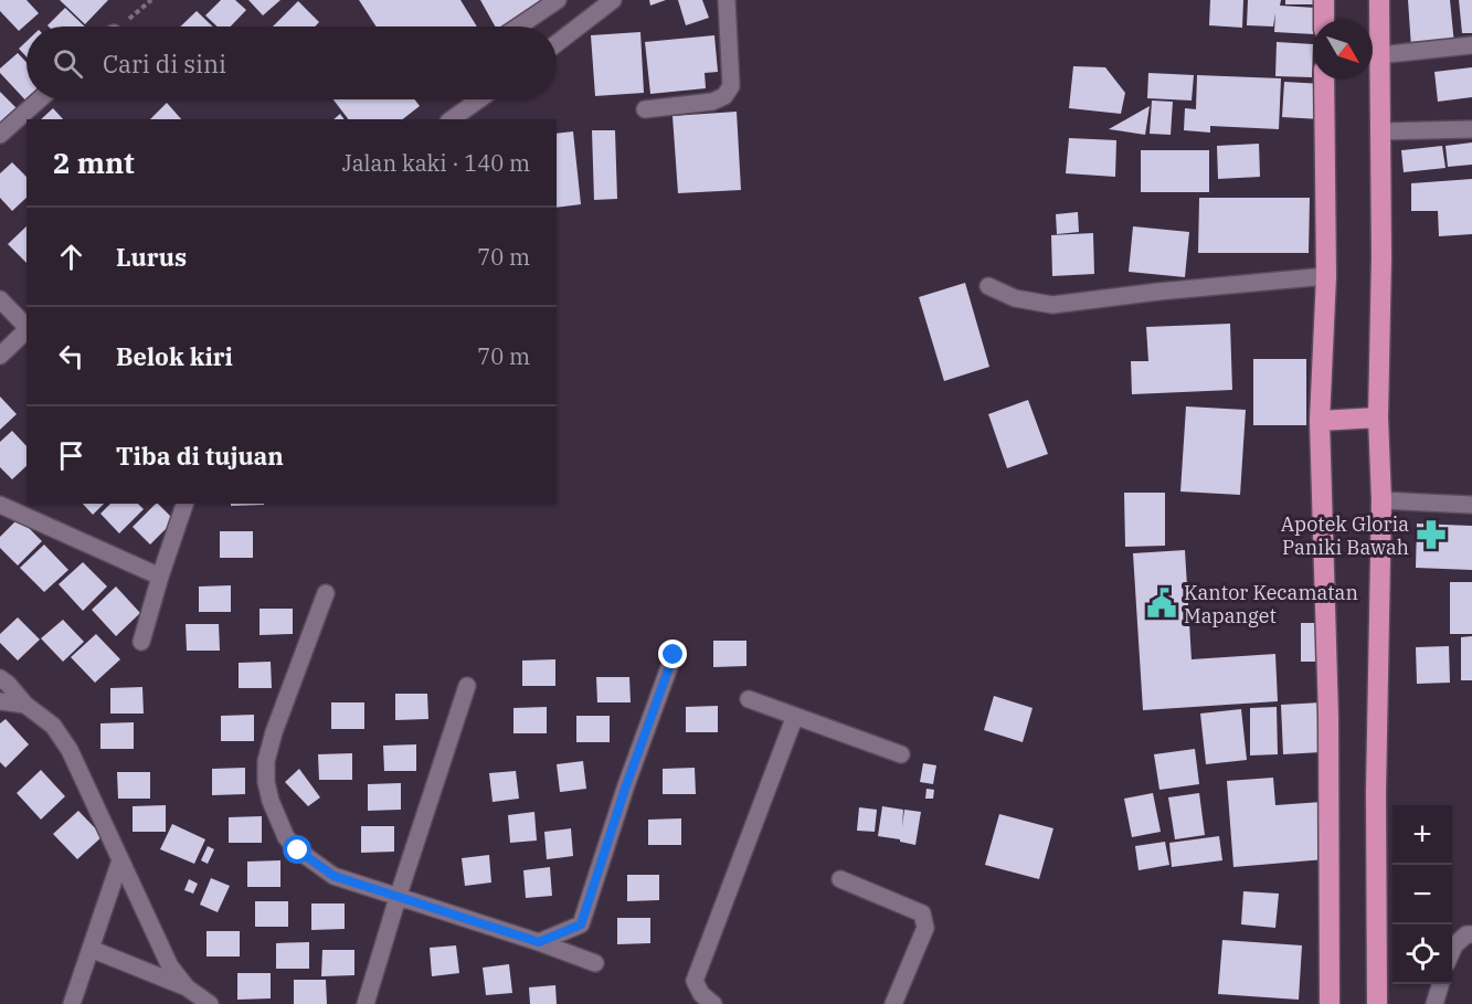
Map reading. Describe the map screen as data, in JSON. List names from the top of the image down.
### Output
{
  "places": {
    "pharmacy": ["Apotek Gloria Paniki Bawah"],
    "public building": ["Kantor Kecamatan Mapanget"]
  },
  "north": "bottom right",
  "page": {
    "search": "Cari di sini",
    "heading": ["2 mnt", "Jalan kaki · 140 m"],
    "list": [
      ["Lurus", "70 m"],
      ["Belok kiri", "70 m"],
      "Tiba di tujuan"
    ],
    "map_buttons": ["+", "−"]
  }
}
